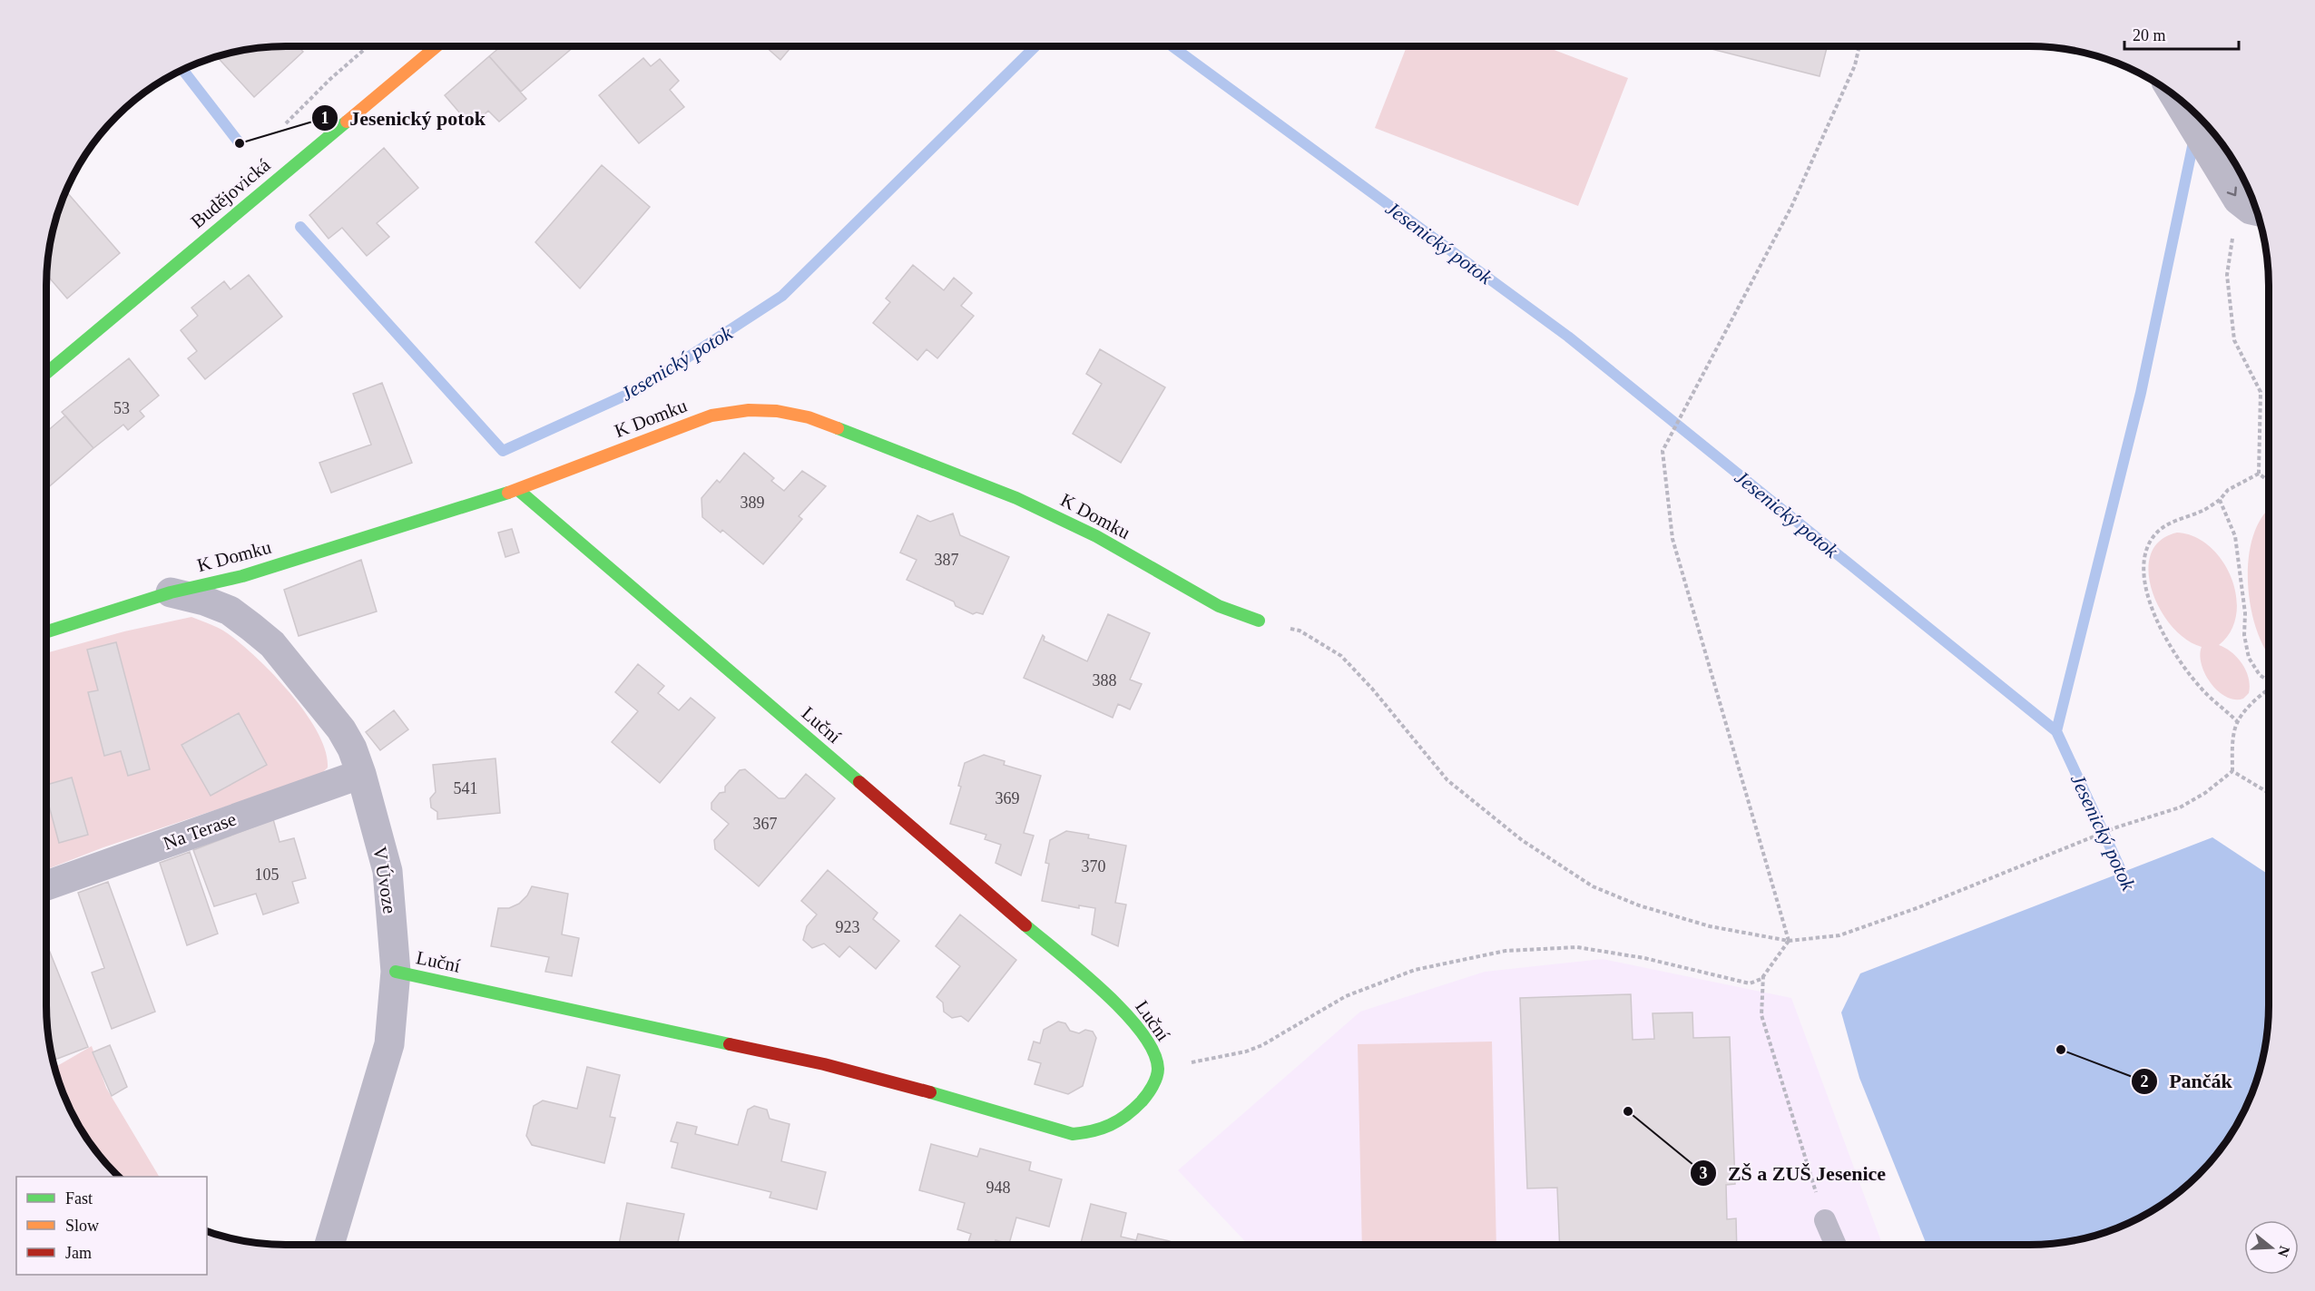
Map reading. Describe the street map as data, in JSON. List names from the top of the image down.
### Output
{
  "streets": {
    "street": [
      "Budějovická",
      "K Domku",
      "Luční",
      "Na Terase",
      "V Úvoze"
    ]
  },
  "crossings": [
    ["K Domku", "Luční"],
    ["K Domku", "V Úvoze"],
    ["Luční", "V Úvoze"],
    ["Na Terase", "V Úvoze"]
  ],
  "water": ["Jesenický potok"],
  "places": ["Jesenický potok", "Pančák", "ZŠ a ZUŠ Jesenice"],
  "house_numbers": [
    "53",
    "389",
    "387",
    "388",
    "541",
    "369",
    "367",
    "370",
    "105",
    "923",
    "948"
  ],
  "legend": ["Fast", "Slow", "Jam"],
  "scale_bar": "20 m",
  "north": "right"
}
